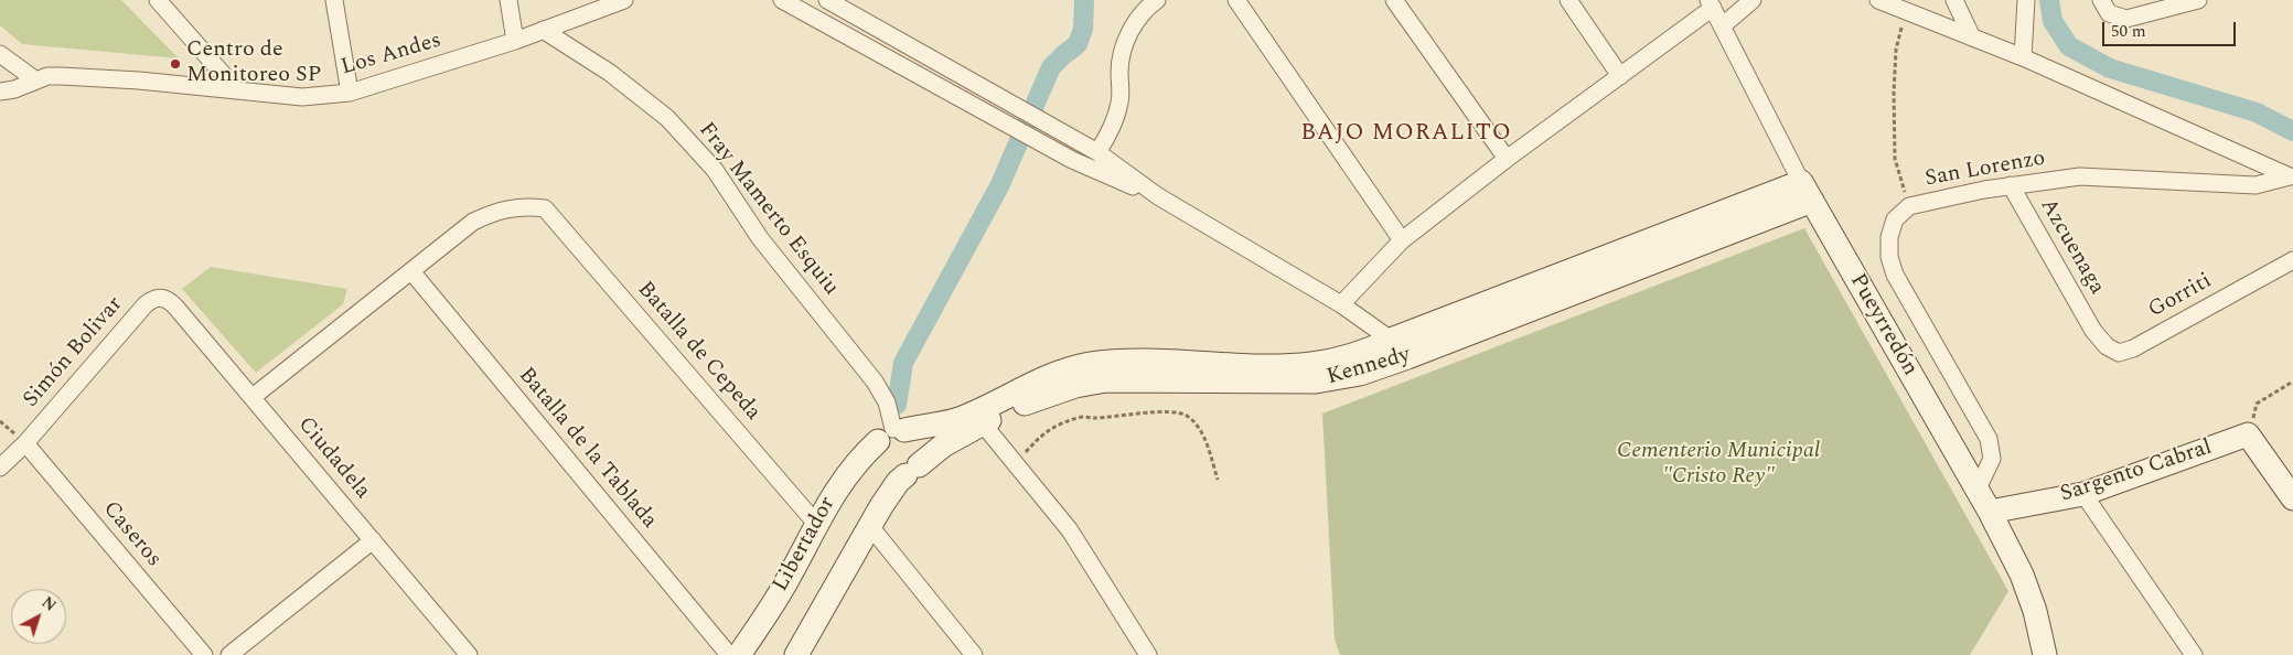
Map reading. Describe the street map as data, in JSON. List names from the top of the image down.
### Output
{
  "streets": {
    "street": [
      "Los Andes",
      "San Lorenzo",
      "Fray Mamerto Esquiu",
      "Azcuenaga",
      "Gorriti",
      "Pueyrredón",
      "Batalla de Cepeda",
      "Simón Bolivar",
      "Kennedy",
      "Batalla de la Tablada",
      "Ciudadela",
      "Sargento Cabral",
      "Caseros",
      "Libertador"
    ]
  },
  "crossings": [
    ["Los Andes", "Fray Mamerto Esquiu"],
    ["San Lorenzo", "Azcuenaga"],
    ["San Lorenzo", "Pueyrredón"],
    ["Fray Mamerto Esquiu", "Kennedy"],
    ["Fray Mamerto Esquiu", "Libertador"],
    ["Azcuenaga", "Gorriti"],
    ["Pueyrredón", "Kennedy"],
    ["Pueyrredón", "Sargento Cabral"],
    ["Batalla de Cepeda", "Batalla de la Tablada"],
    ["Batalla de Cepeda", "Libertador"],
    ["Simón Bolivar", "Ciudadela"],
    ["Simón Bolivar", "Caseros"],
    ["Kennedy", "Libertador"]
  ],
  "districts": ["BAJO MORALITO"],
  "parks": ["Cementerio Municipal \"Cristo Rey\""],
  "places": ["Centro de Monitoreo SP"],
  "scale_bar": "50 m",
  "north": "top right"
}
